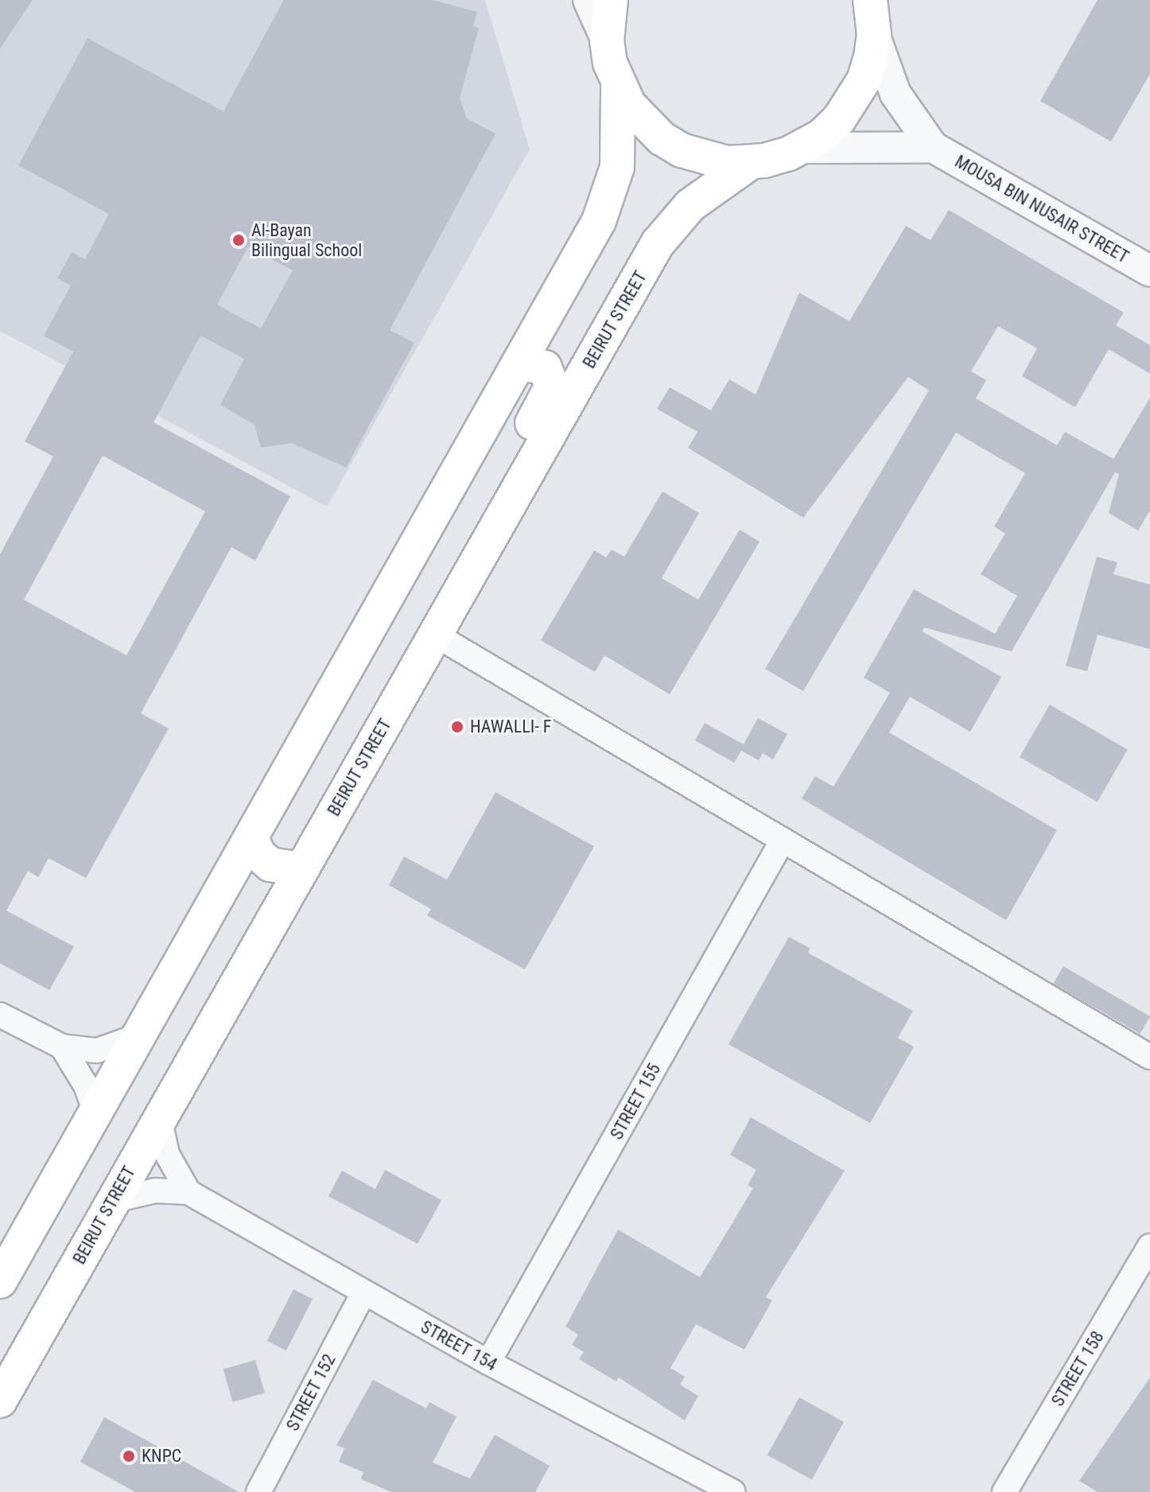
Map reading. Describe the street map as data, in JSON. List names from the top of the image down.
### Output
{
  "streets": {
    "main road": ["BEIRUT STREET"],
    "street": [
      "MOUSA BIN NUSAIR STREET",
      "STREET 155",
      "STREET 154",
      "STREET 158",
      "STREET 152"
    ]
  },
  "crossings": [
    ["BEIRUT STREET", "STREET 154"],
    ["STREET 155", "STREET 154"],
    ["STREET 154", "STREET 152"]
  ],
  "places": ["Al-Bayan Bilingual School", "HAWALLI- F", "KNPC"]
}
